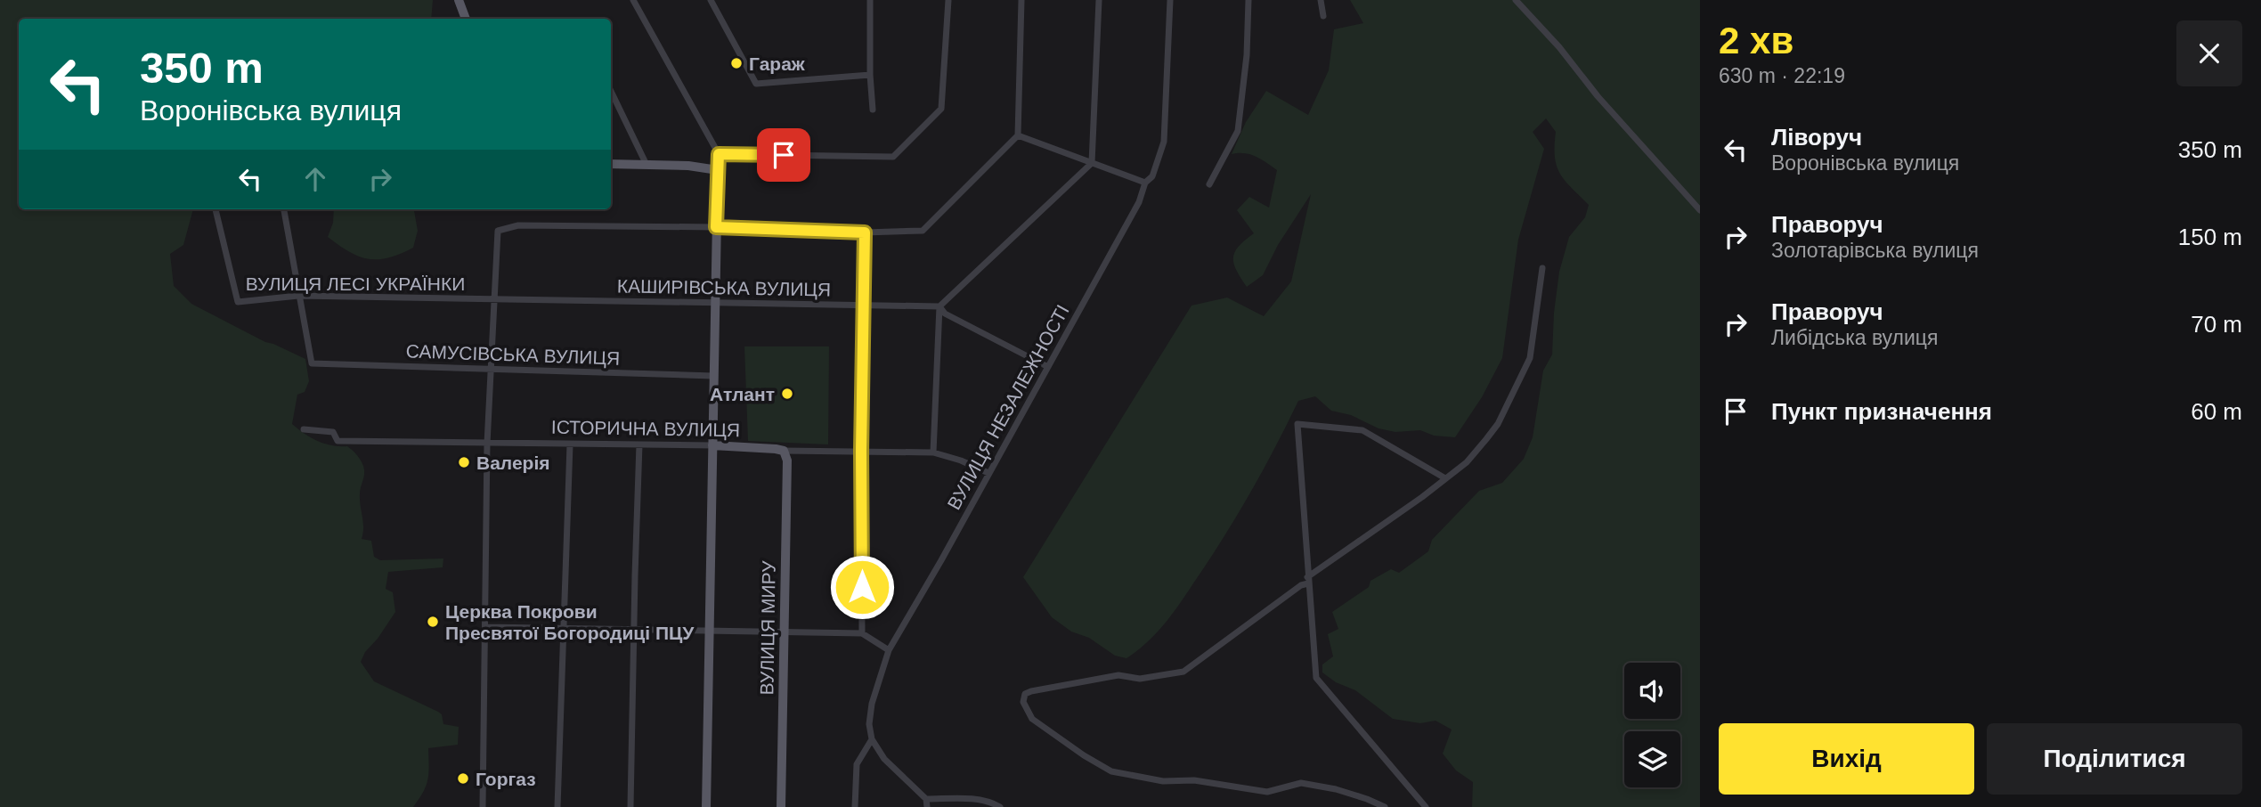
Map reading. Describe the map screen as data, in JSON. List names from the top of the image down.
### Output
{
  "streets": {
    "main road": ["ІСТОРИЧНА ВУЛИЦЯ", "ВУЛИЦЯ МИРУ"],
    "street": [
      "ВУЛИЦЯ ЛЕСІ УКРАЇНКИ",
      "КАШИРІВСЬКА ВУЛИЦЯ",
      "САМУСІВСЬКА ВУЛИЦЯ",
      "ВУЛИЦЯ НЕЗАЛЕЖНОСТІ"
    ]
  },
  "crossings": [
    ["ВУЛИЦЯ ЛЕСІ УКРАЇНКИ", "КАШИРІВСЬКА ВУЛИЦЯ"],
    ["ВУЛИЦЯ ЛЕСІ УКРАЇНКИ", "САМУСІВСЬКА ВУЛИЦЯ"],
    ["ВУЛИЦЯ НЕЗАЛЕЖНОСТІ", "ІСТОРИЧНА ВУЛИЦЯ"],
    ["ІСТОРИЧНА ВУЛИЦЯ", "ВУЛИЦЯ МИРУ"]
  ],
  "places": [
    "Гараж",
    "Атлант",
    "Валерія",
    "Церква Покрови Пресвятої Богородиці ПЦУ",
    "Горгаз"
  ],
  "page": {
    "heading": ["2 хв", "630 m · 22:19"],
    "turn": ["350 m", "Воронівська вулиця"],
    "list": [
      {
        "name": "Ліворуч",
        "note": "Воронівська вулиця",
        "value": "350 m"
      },
      {
        "name": "Праворуч",
        "note": "Золотарівська вулиця",
        "value": "150 m"
      },
      {
        "name": "Праворуч",
        "note": "Либідська вулиця",
        "value": "70 m"
      },
      {
        "name": "Пункт призначення",
        "value": "60 m"
      }
    ],
    "buttons": ["Вихід", "Поділитися"]
  }
}
